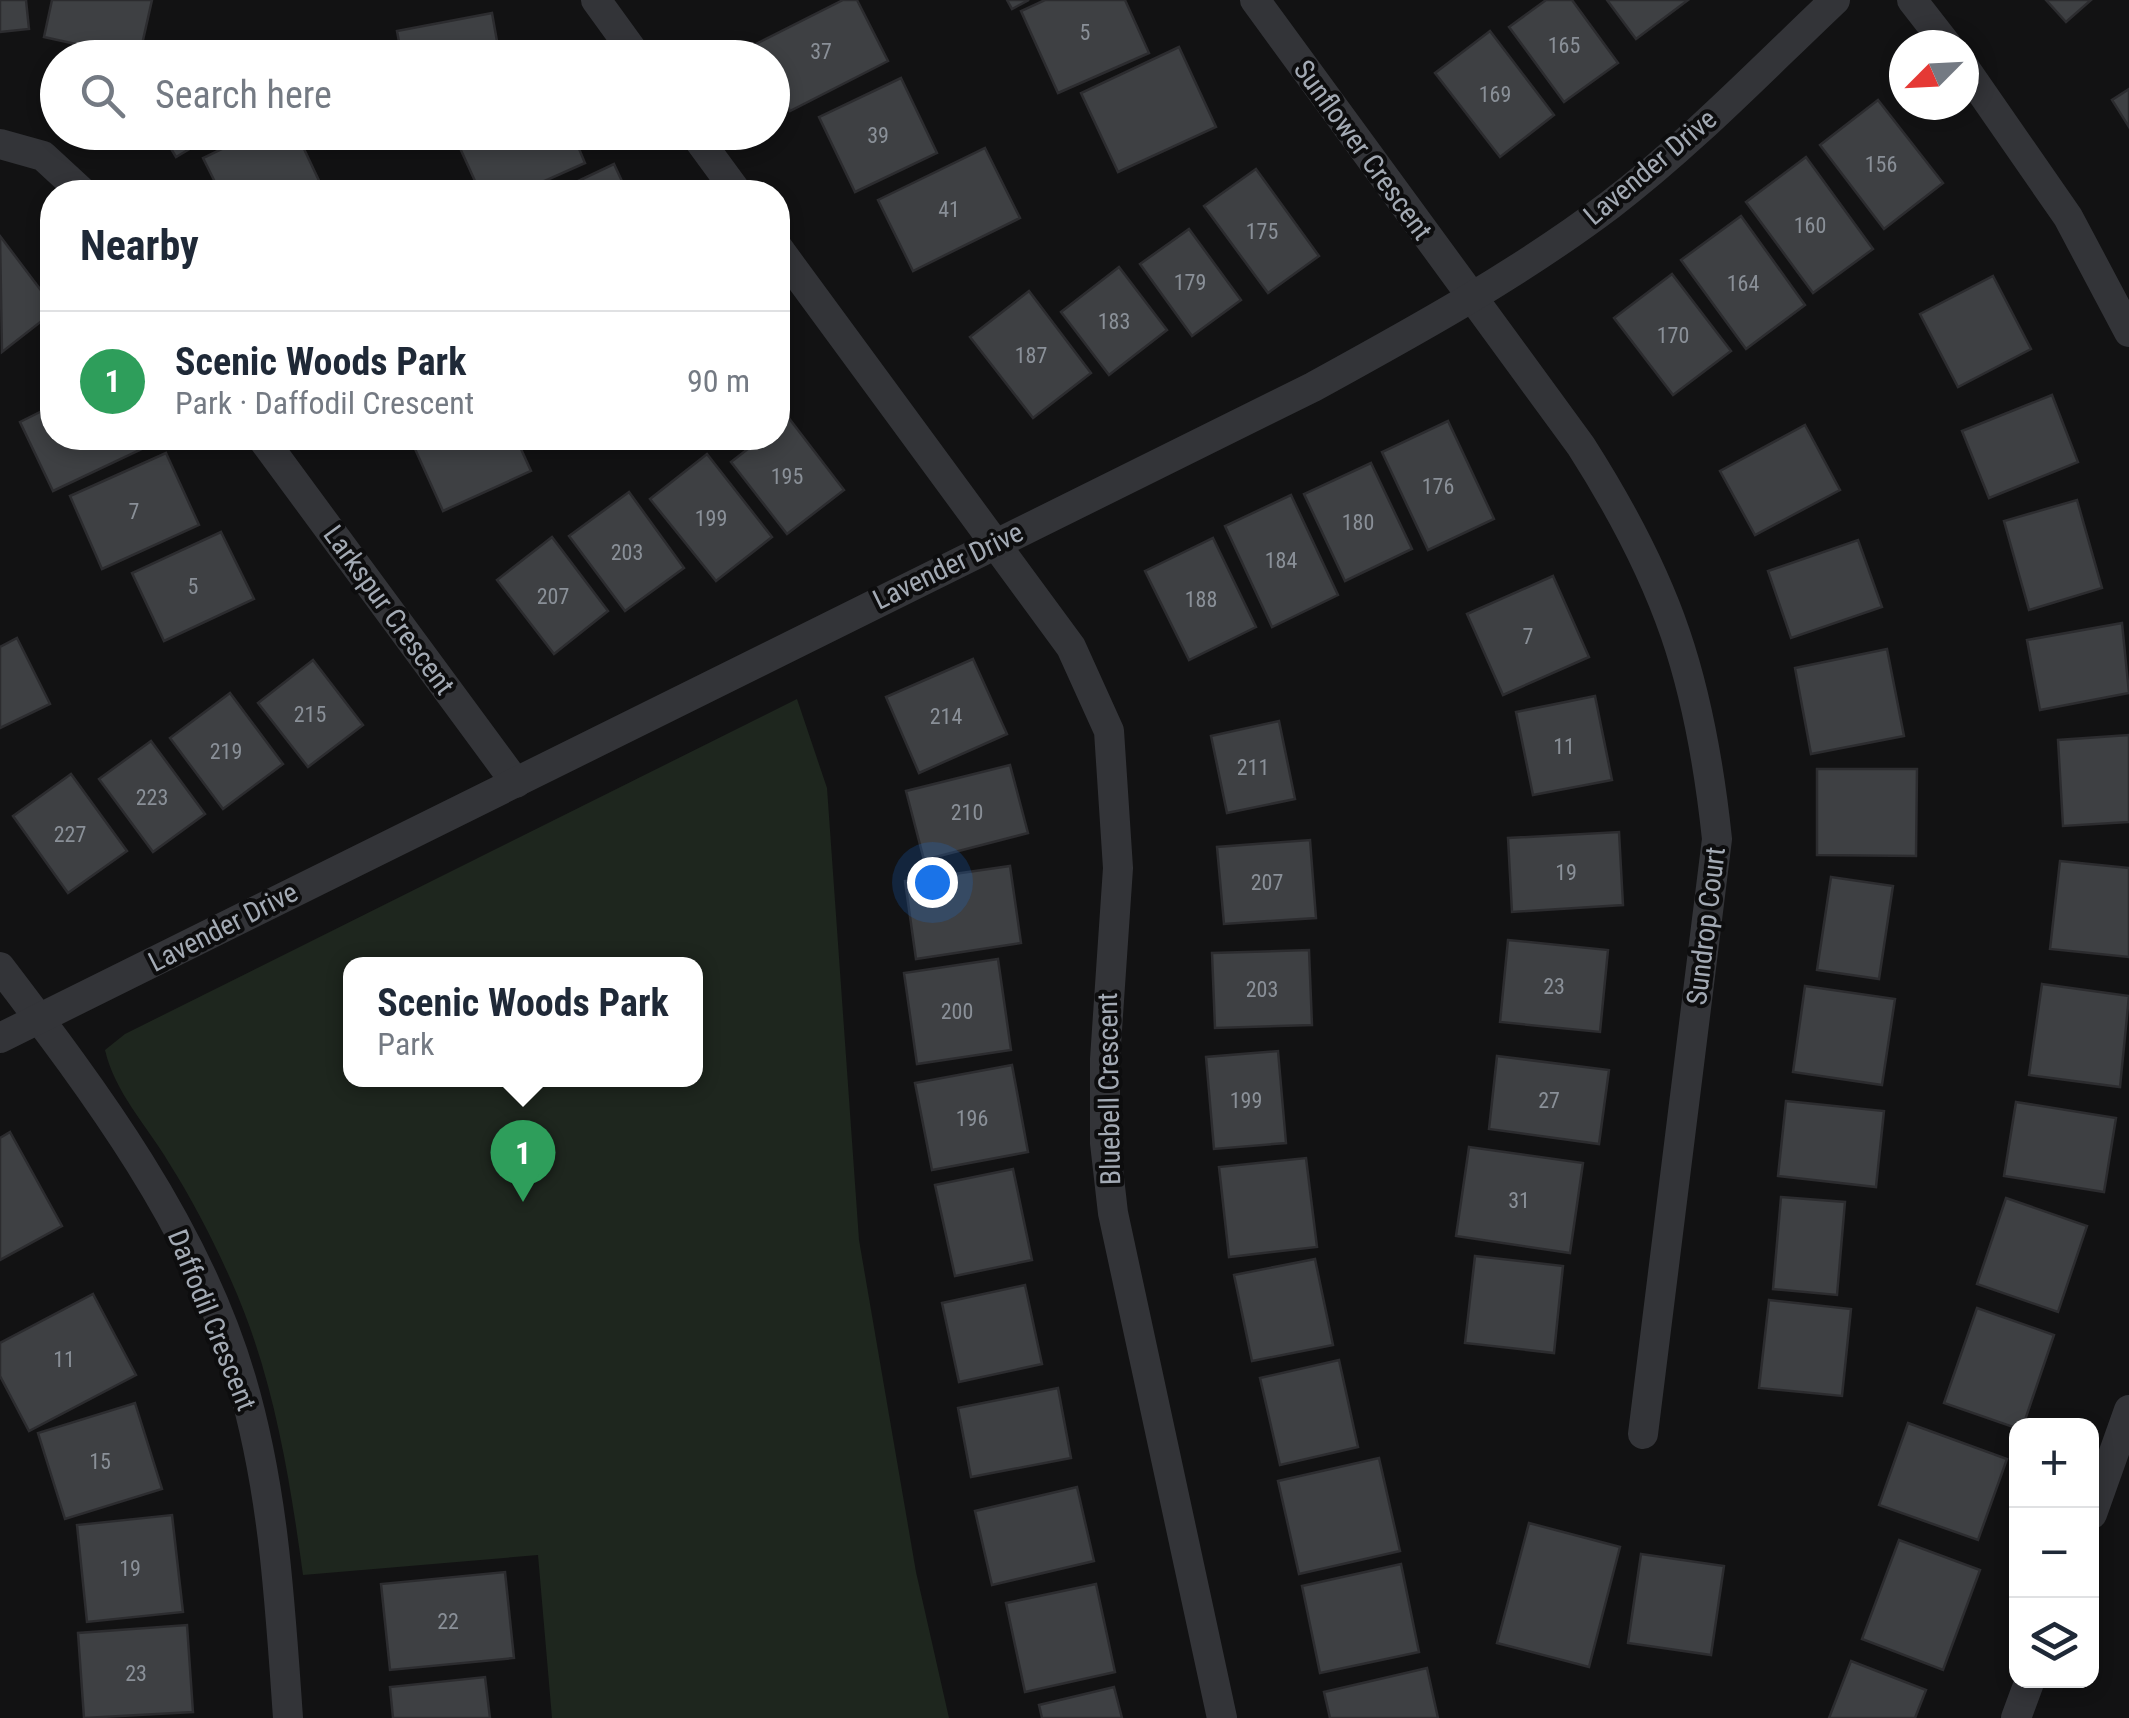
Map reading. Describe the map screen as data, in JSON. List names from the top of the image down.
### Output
{
  "streets": {
    "street": [
      "Sunflower Crescent",
      "Lavender Drive",
      "Larkspur Crescent",
      "Sundrop Court",
      "Bluebell Crescent",
      "Daffodil Crescent"
    ]
  },
  "crossings": [
    ["Sunflower Crescent", "Lavender Drive"],
    ["Sunflower Crescent", "Sundrop Court"],
    ["Lavender Drive", "Larkspur Crescent"],
    ["Lavender Drive", "Sundrop Court"],
    ["Lavender Drive", "Bluebell Crescent"],
    ["Lavender Drive", "Daffodil Crescent"]
  ],
  "house_numbers": [
    "5",
    "165",
    "37",
    "169",
    "39",
    "156",
    "41",
    "160",
    "175",
    "179",
    "164",
    "183",
    "170",
    "187",
    "195",
    "176",
    "7",
    "199",
    "180",
    "203",
    "184",
    "5",
    "207",
    "188",
    "7",
    "215",
    "214",
    "11",
    "219",
    "211",
    "223",
    "210",
    "227",
    "19",
    "207",
    "23",
    "203",
    "200",
    "199",
    "27",
    "196",
    "31",
    "11",
    "15",
    "19",
    "22",
    "23"
  ],
  "north": "bottom left",
  "page": {
    "search": "Search here",
    "heading": "Nearby",
    "list": [
      {
        "mark": "1",
        "name": "Scenic Woods Park",
        "note": "Park · Daffodil Crescent",
        "value": "90 m"
      }
    ],
    "popup": ["Scenic Woods Park", "Park"],
    "pins": "1",
    "map_buttons": ["+", "−"]
  }
}
